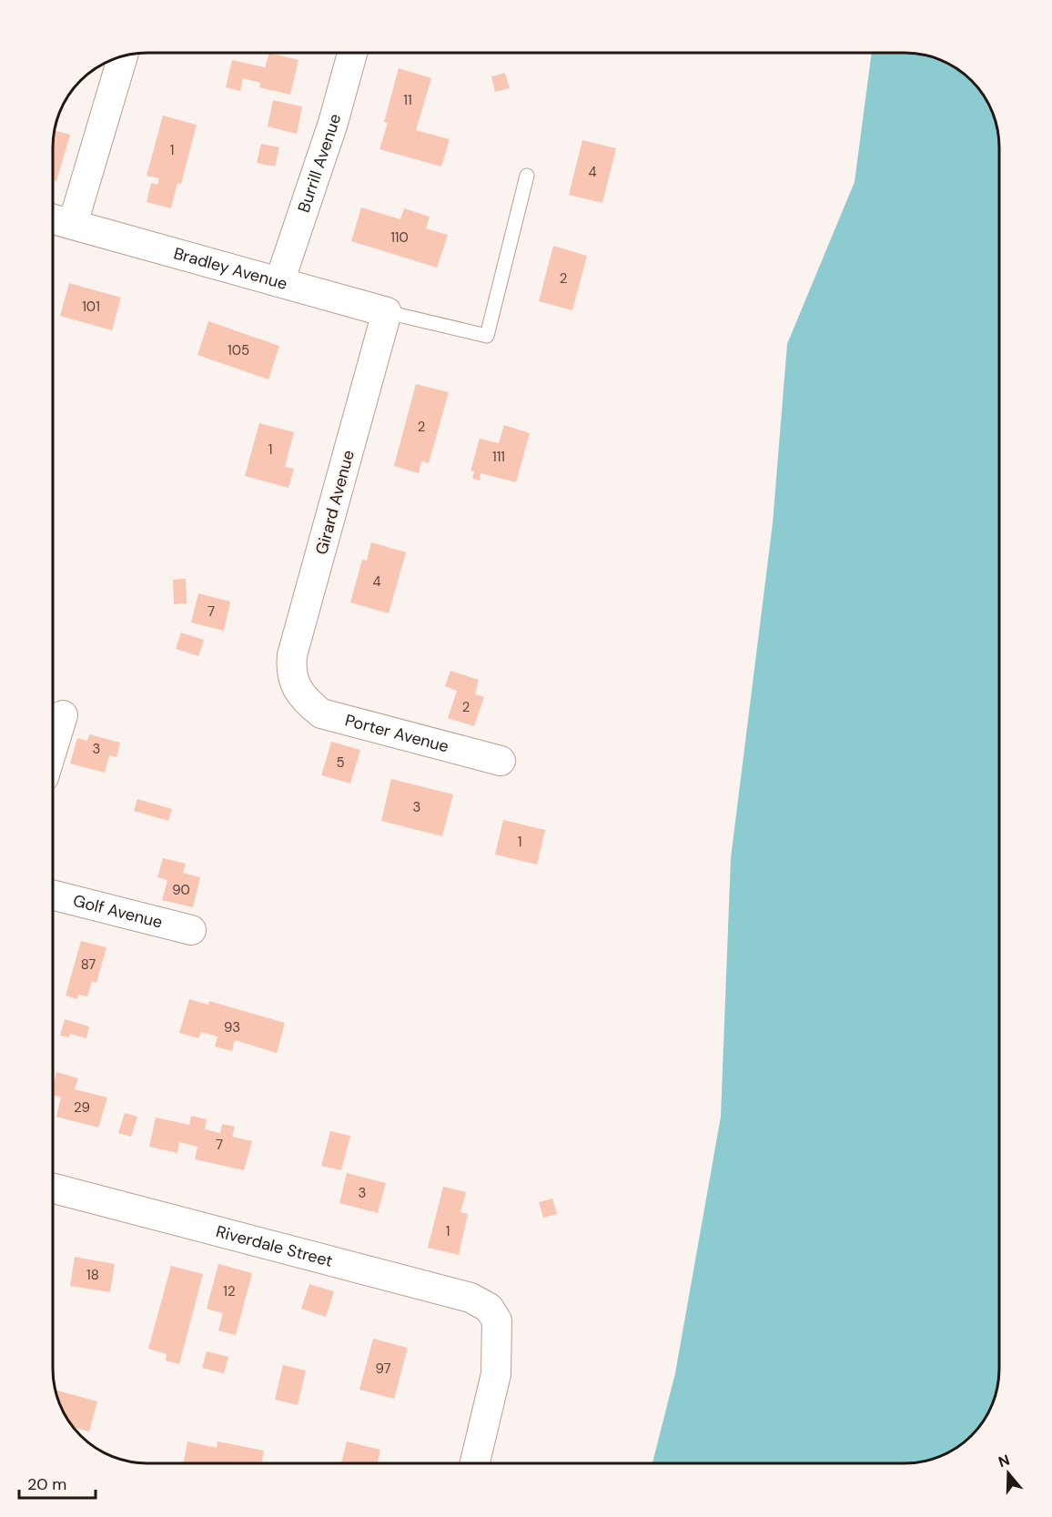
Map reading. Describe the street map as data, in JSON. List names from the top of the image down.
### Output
{
  "streets": {
    "street": [
      "Burrill Avenue",
      "Bradley Avenue",
      "Girard Avenue",
      "Porter Avenue",
      "Golf Avenue",
      "Riverdale Street"
    ]
  },
  "crossings": [
    ["Burrill Avenue", "Bradley Avenue"],
    ["Bradley Avenue", "Girard Avenue"],
    ["Girard Avenue", "Porter Avenue"]
  ],
  "house_numbers": [
    "11",
    "1",
    "4",
    "110",
    "2",
    "101",
    "105",
    "2",
    "1",
    "111",
    "4",
    "7",
    "2",
    "3",
    "5",
    "3",
    "1",
    "90",
    "87",
    "93",
    "29",
    "7",
    "3",
    "1",
    "18",
    "12",
    "97"
  ],
  "scale_bar": "20 m",
  "north": "top"
}
